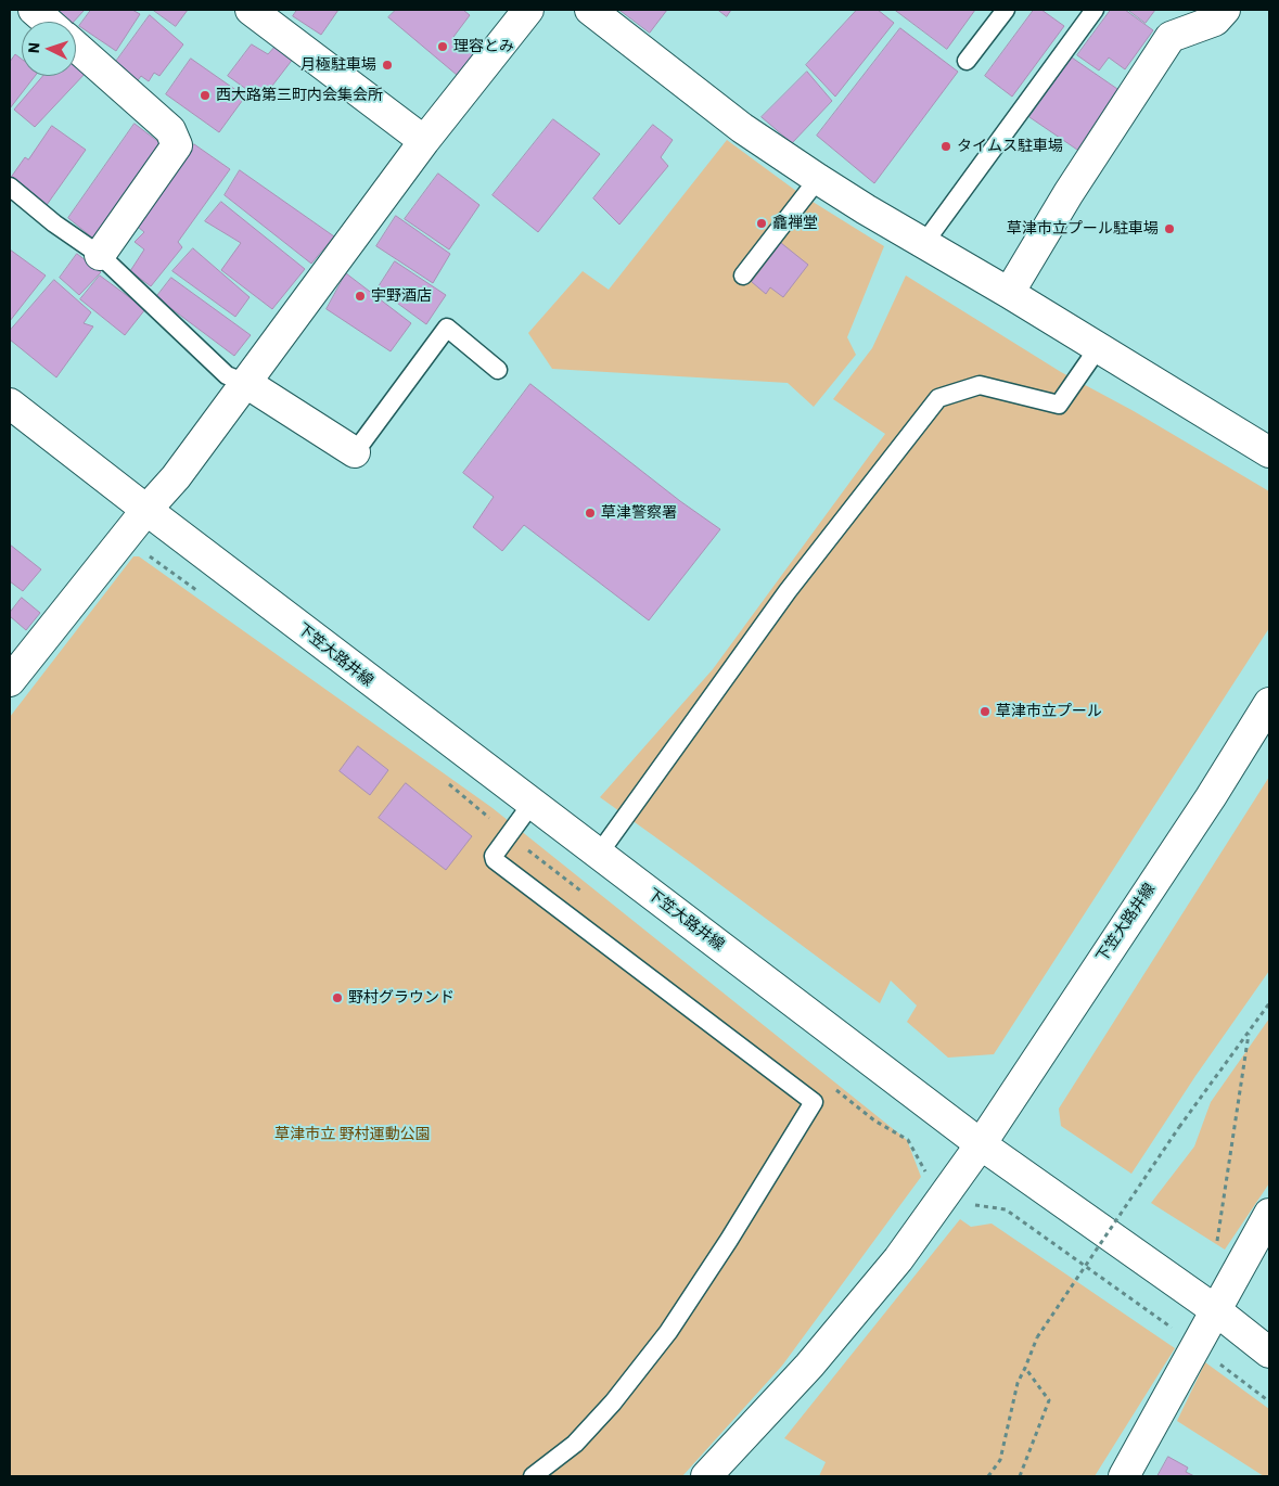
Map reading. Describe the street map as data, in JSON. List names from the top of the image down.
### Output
{
  "streets": {
    "street": ["下笠大路井線"]
  },
  "parks": ["草津市立 野村運動公園"],
  "places": [
    "理容とみ",
    "月極駐車場",
    "西大路第三町内会集会所",
    "タイムス駐車場",
    "龕禅堂",
    "草津市立プール駐車場",
    "宇野酒店",
    "草津警察署",
    "草津市立プール",
    "野村グラウンド"
  ],
  "north": "left"
}
